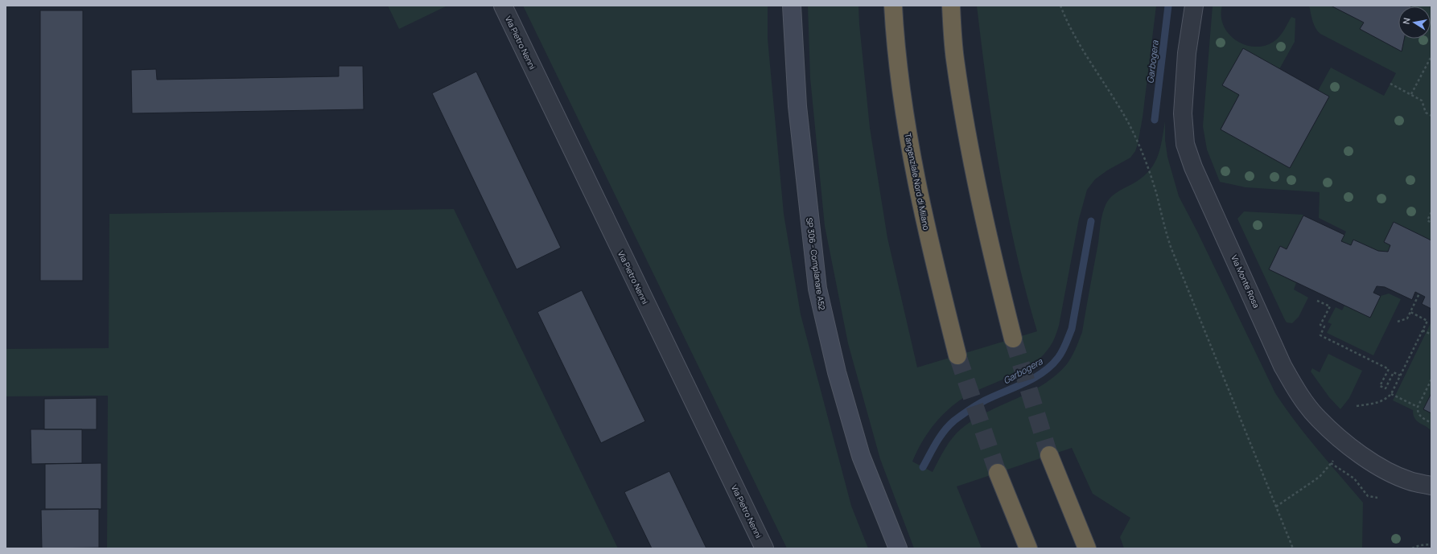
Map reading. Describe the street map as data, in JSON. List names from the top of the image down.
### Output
{
  "streets": {
    "highway": ["Tangenziale Nord di Milano"],
    "main road": ["SP 306 - Complanare A52"],
    "street": ["Via Pietro Nenni", "Via Monte Rosa"]
  },
  "water": ["Garbogera"],
  "north": "left"
}
